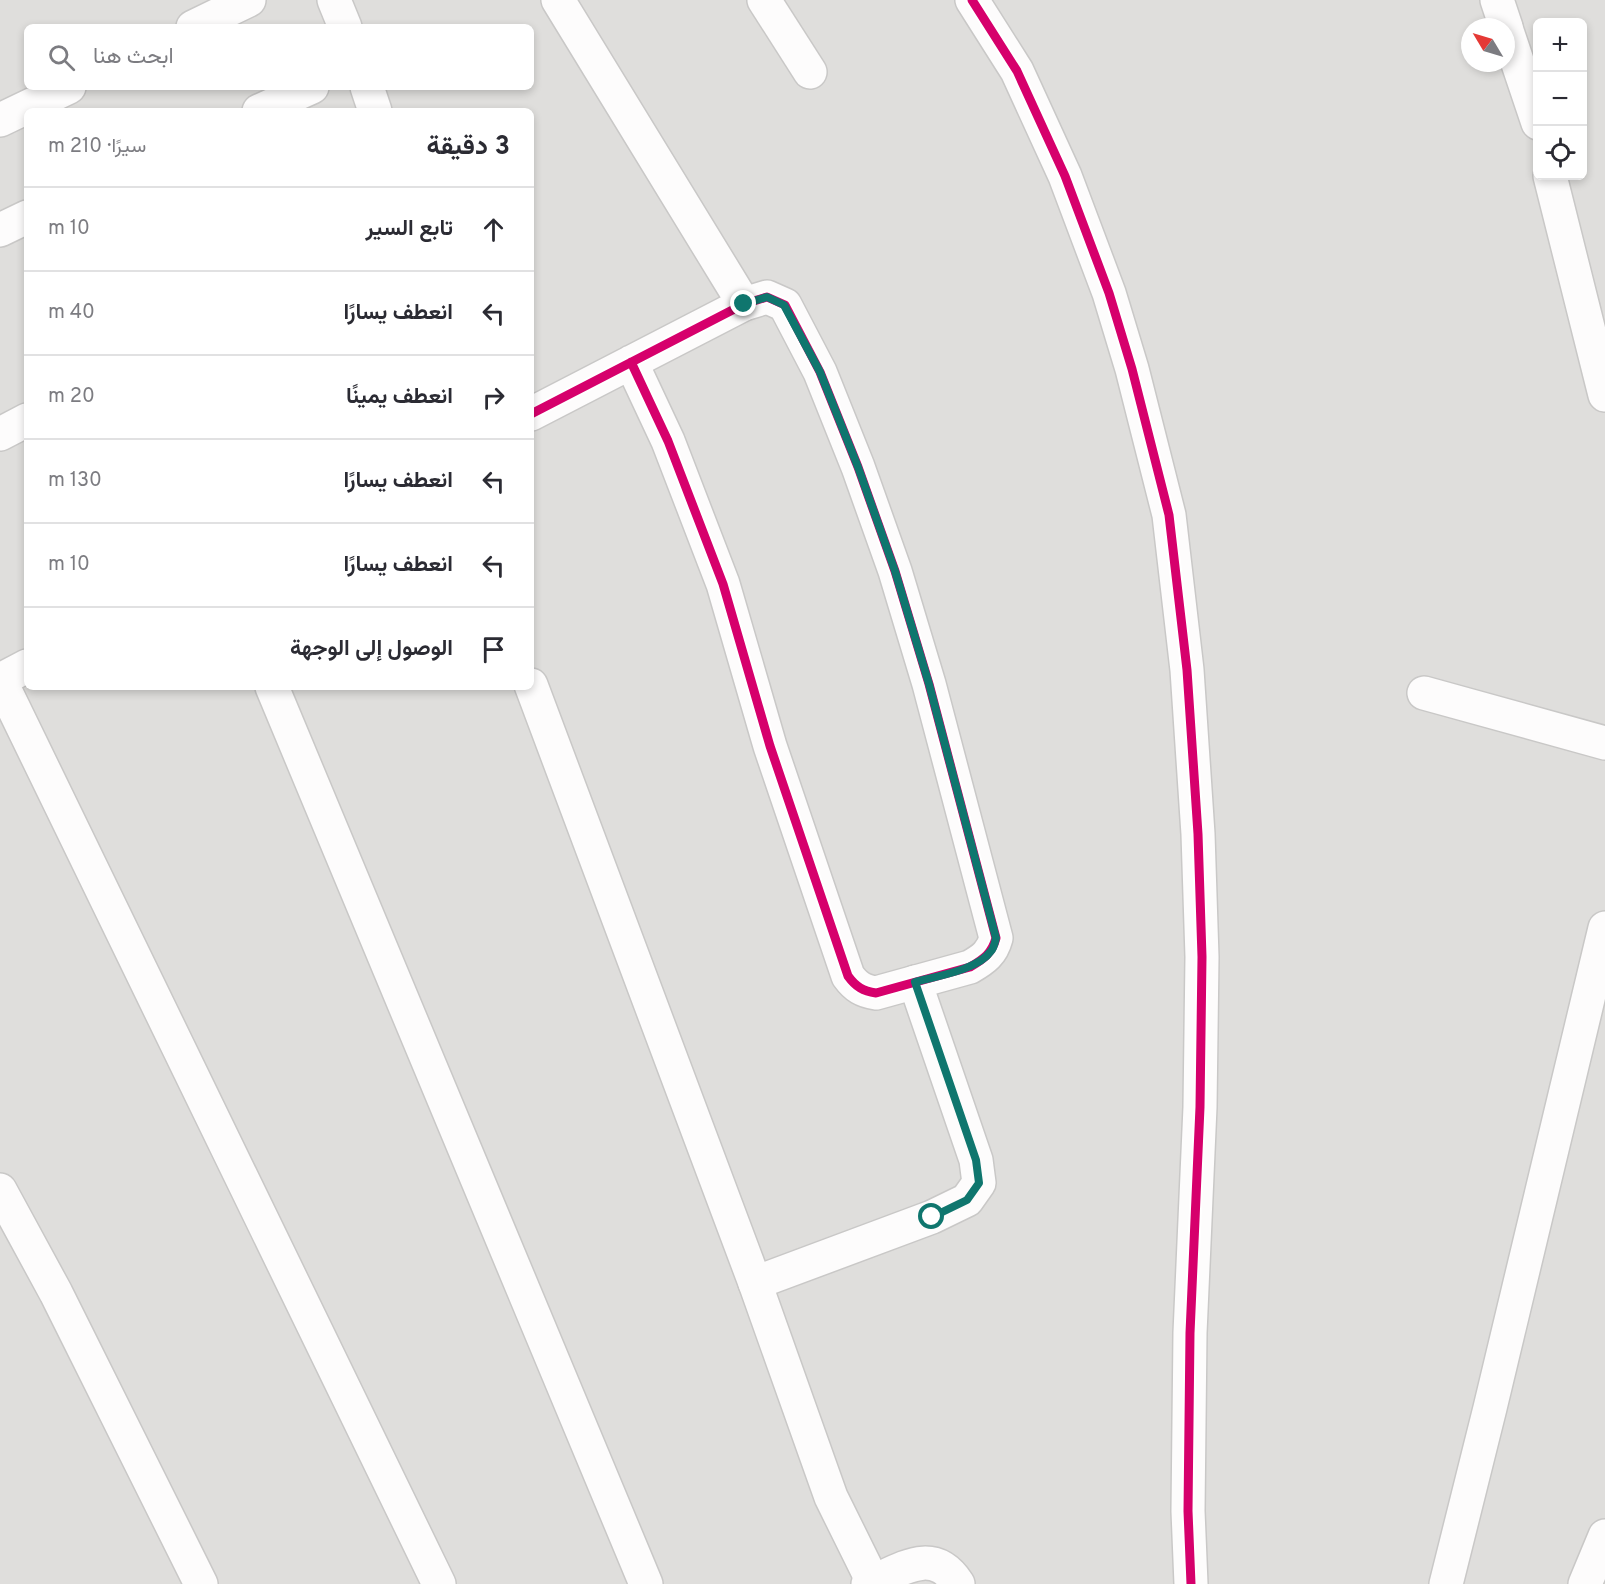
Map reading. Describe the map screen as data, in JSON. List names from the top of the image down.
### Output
{
  "north": "top left",
  "page": {
    "map_buttons": ["+", "−"],
    "search": "ابحث هنا",
    "heading": ["3 دقيقة", "سيرًا · 210 m"],
    "list": [
      ["تابع السير", "10 m"],
      ["انعطف يسارًا", "40 m"],
      ["انعطف يمينًا", "20 m"],
      ["انعطف يسارًا", "130 m"],
      ["انعطف يسارًا", "10 m"],
      "الوصول إلى الوجهة"
    ]
  }
}
